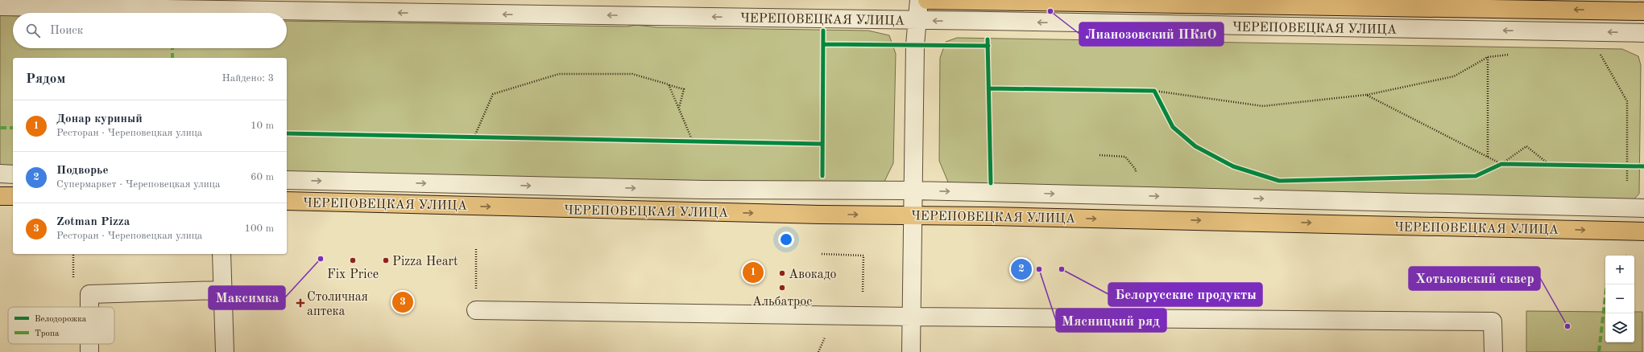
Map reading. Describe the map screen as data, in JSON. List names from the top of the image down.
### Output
{
  "streets": {
    "main road": ["ЧЕРЕПОВЕЦКАЯ УЛИЦА"]
  },
  "places": {
    "other": [
      "Лианозовский ПКиО",
      "Максимка",
      "Fix Price",
      "Pizza Heart",
      "Мясницкий ряд",
      "Белорусские продукты",
      "Авокадо",
      "Альбатрос",
      "Хотьковский сквер"
    ],
    "health": ["Столичная аптека"]
  },
  "legend": ["Велодорожка", "Тропа"],
  "page": {
    "search": "Поиск",
    "heading": ["Рядом", "Найдено: 3"],
    "list": [
      {
        "mark": "1",
        "name": "Донар куриный",
        "note": "Ресторан · Череповецкая улица",
        "value": "10 m"
      },
      {
        "mark": "2",
        "name": "Подворье",
        "note": "Супермаркет · Череповецкая улица",
        "value": "60 m"
      },
      {
        "mark": "3",
        "name": "Zotman Pizza",
        "note": "Ресторан · Череповецкая улица",
        "value": "100 m"
      }
    ],
    "map_buttons": ["+", "−"],
    "pins": ["2", "1", "3"]
  }
}
